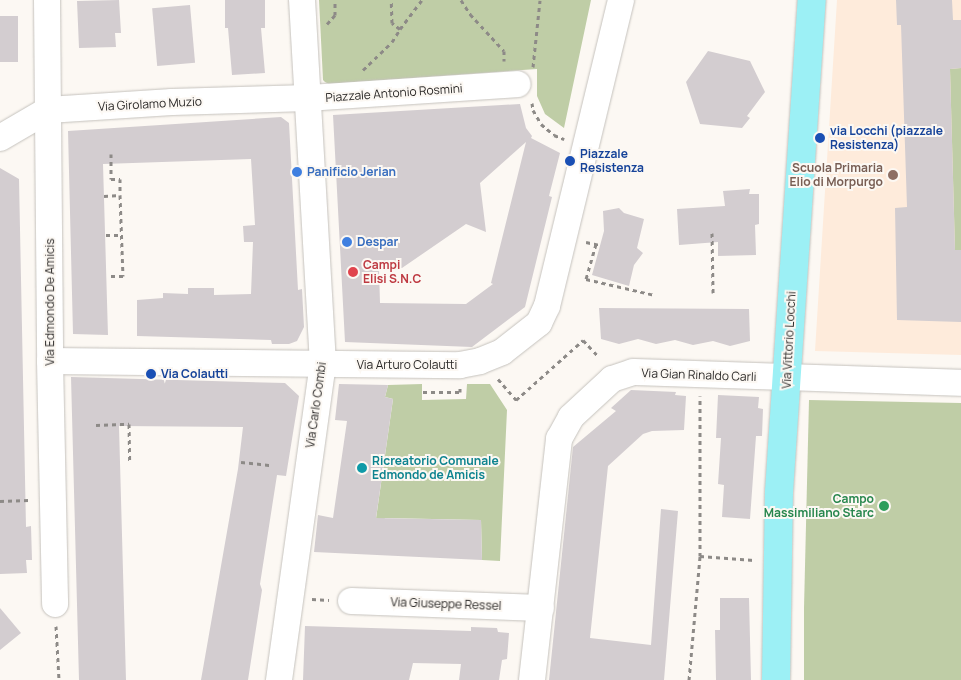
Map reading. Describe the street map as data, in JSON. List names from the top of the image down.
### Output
{
  "streets": {
    "main road": ["Via Vittorio Locchi"],
    "street": [
      "Piazzale Antonio Rosmini",
      "Via Girolamo Muzio",
      "Via Edmondo De Amicis",
      "Via Arturo Colautti",
      "Via Gian Rinaldo Carli",
      "Via Carlo Combi",
      "Via Giuseppe Ressel"
    ]
  },
  "crossings": [
    ["Piazzale Antonio Rosmini", "Via Girolamo Muzio"],
    ["Piazzale Antonio Rosmini", "Via Carlo Combi"],
    ["Via Girolamo Muzio", "Via Edmondo De Amicis"],
    ["Via Girolamo Muzio", "Via Carlo Combi"],
    ["Via Edmondo De Amicis", "Via Arturo Colautti"],
    ["Via Vittorio Locchi", "Via Gian Rinaldo Carli"],
    ["Via Arturo Colautti", "Via Carlo Combi"],
    ["Via Gian Rinaldo Carli", "Via Giuseppe Ressel"]
  ],
  "places": [
    "via Locchi (piazzale Resistenza)",
    "Piazzale Resistenza",
    "Panificio Jerian",
    "Scuola Primaria Elio di Morpurgo",
    "Despar",
    "Campi Elisi S.N.C",
    "Via Colautti",
    "Ricreatorio Comunale Edmondo de Amicis",
    "Campo Massimiliano Starc"
  ]
}
